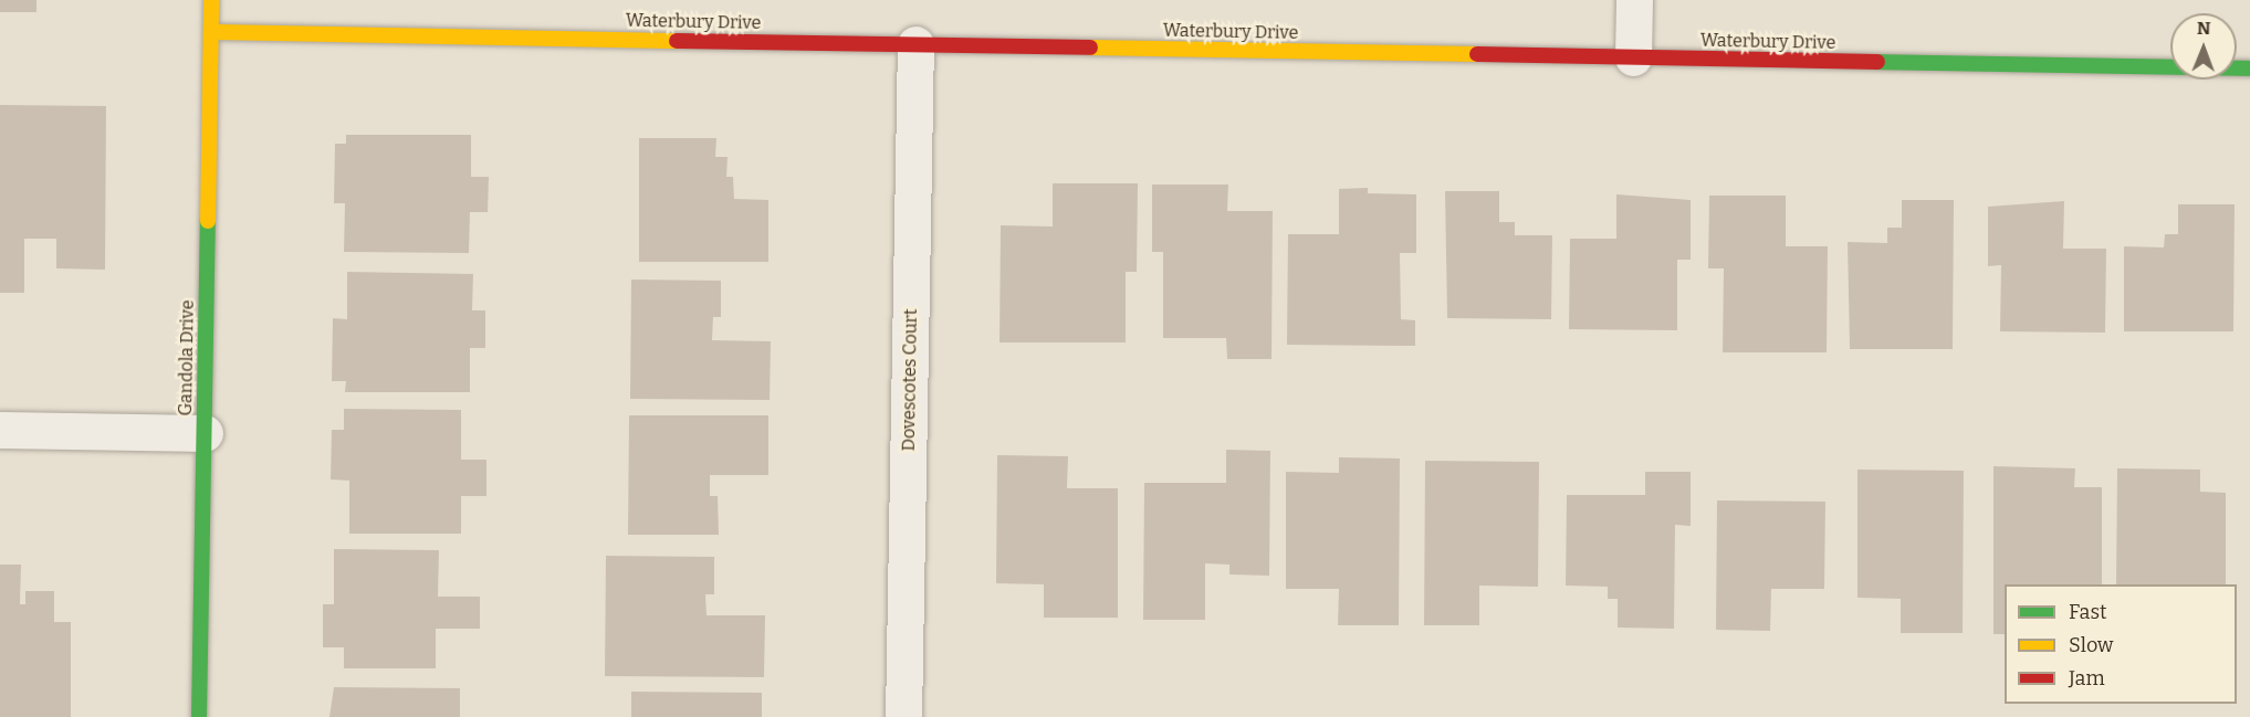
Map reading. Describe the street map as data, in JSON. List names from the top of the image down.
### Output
{
  "streets": {
    "street": ["Waterbury Drive", "Gandola Drive", "Dovescotes Court"]
  },
  "crossings": [
    ["Waterbury Drive", "Gandola Drive"],
    ["Waterbury Drive", "Dovescotes Court"]
  ],
  "legend": ["Fast", "Slow", "Jam"],
  "north": "top"
}
